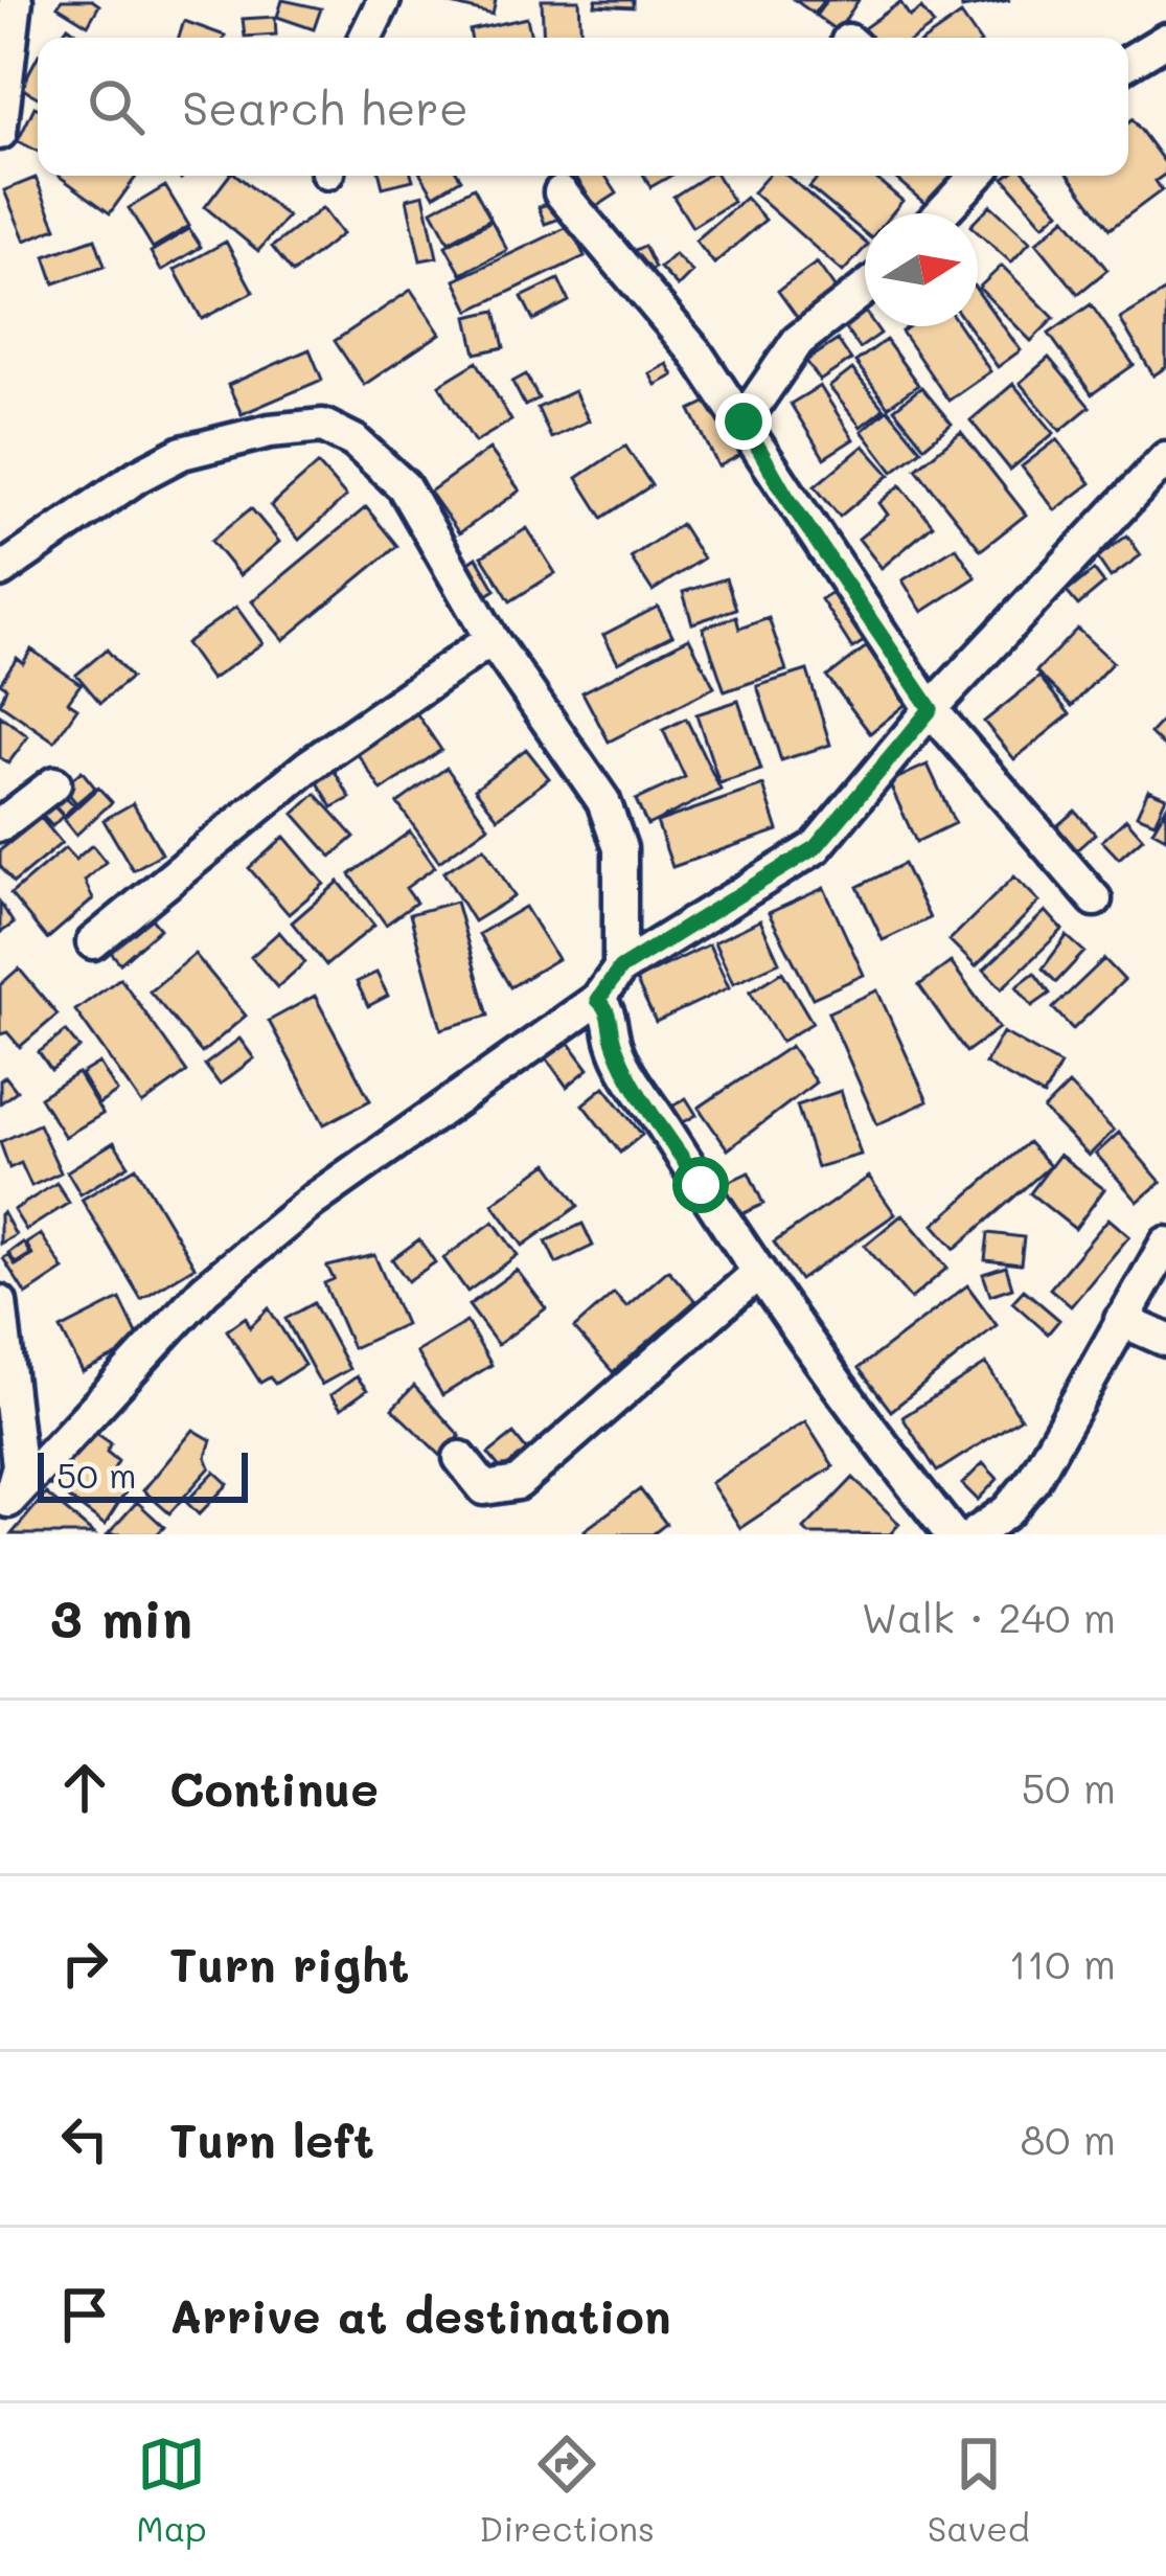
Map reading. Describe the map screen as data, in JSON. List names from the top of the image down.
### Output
{
  "scale_bar": "50 m",
  "north": "right",
  "page": {
    "search": "Search here",
    "scale": "50 m",
    "heading": ["3 min", "Walk · 240 m"],
    "list": [
      ["Continue", "50 m"],
      ["Turn right", "110 m"],
      ["Turn left", "80 m"],
      "Arrive at destination"
    ],
    "nav": ["Map", "Directions", "Saved"]
  }
}
